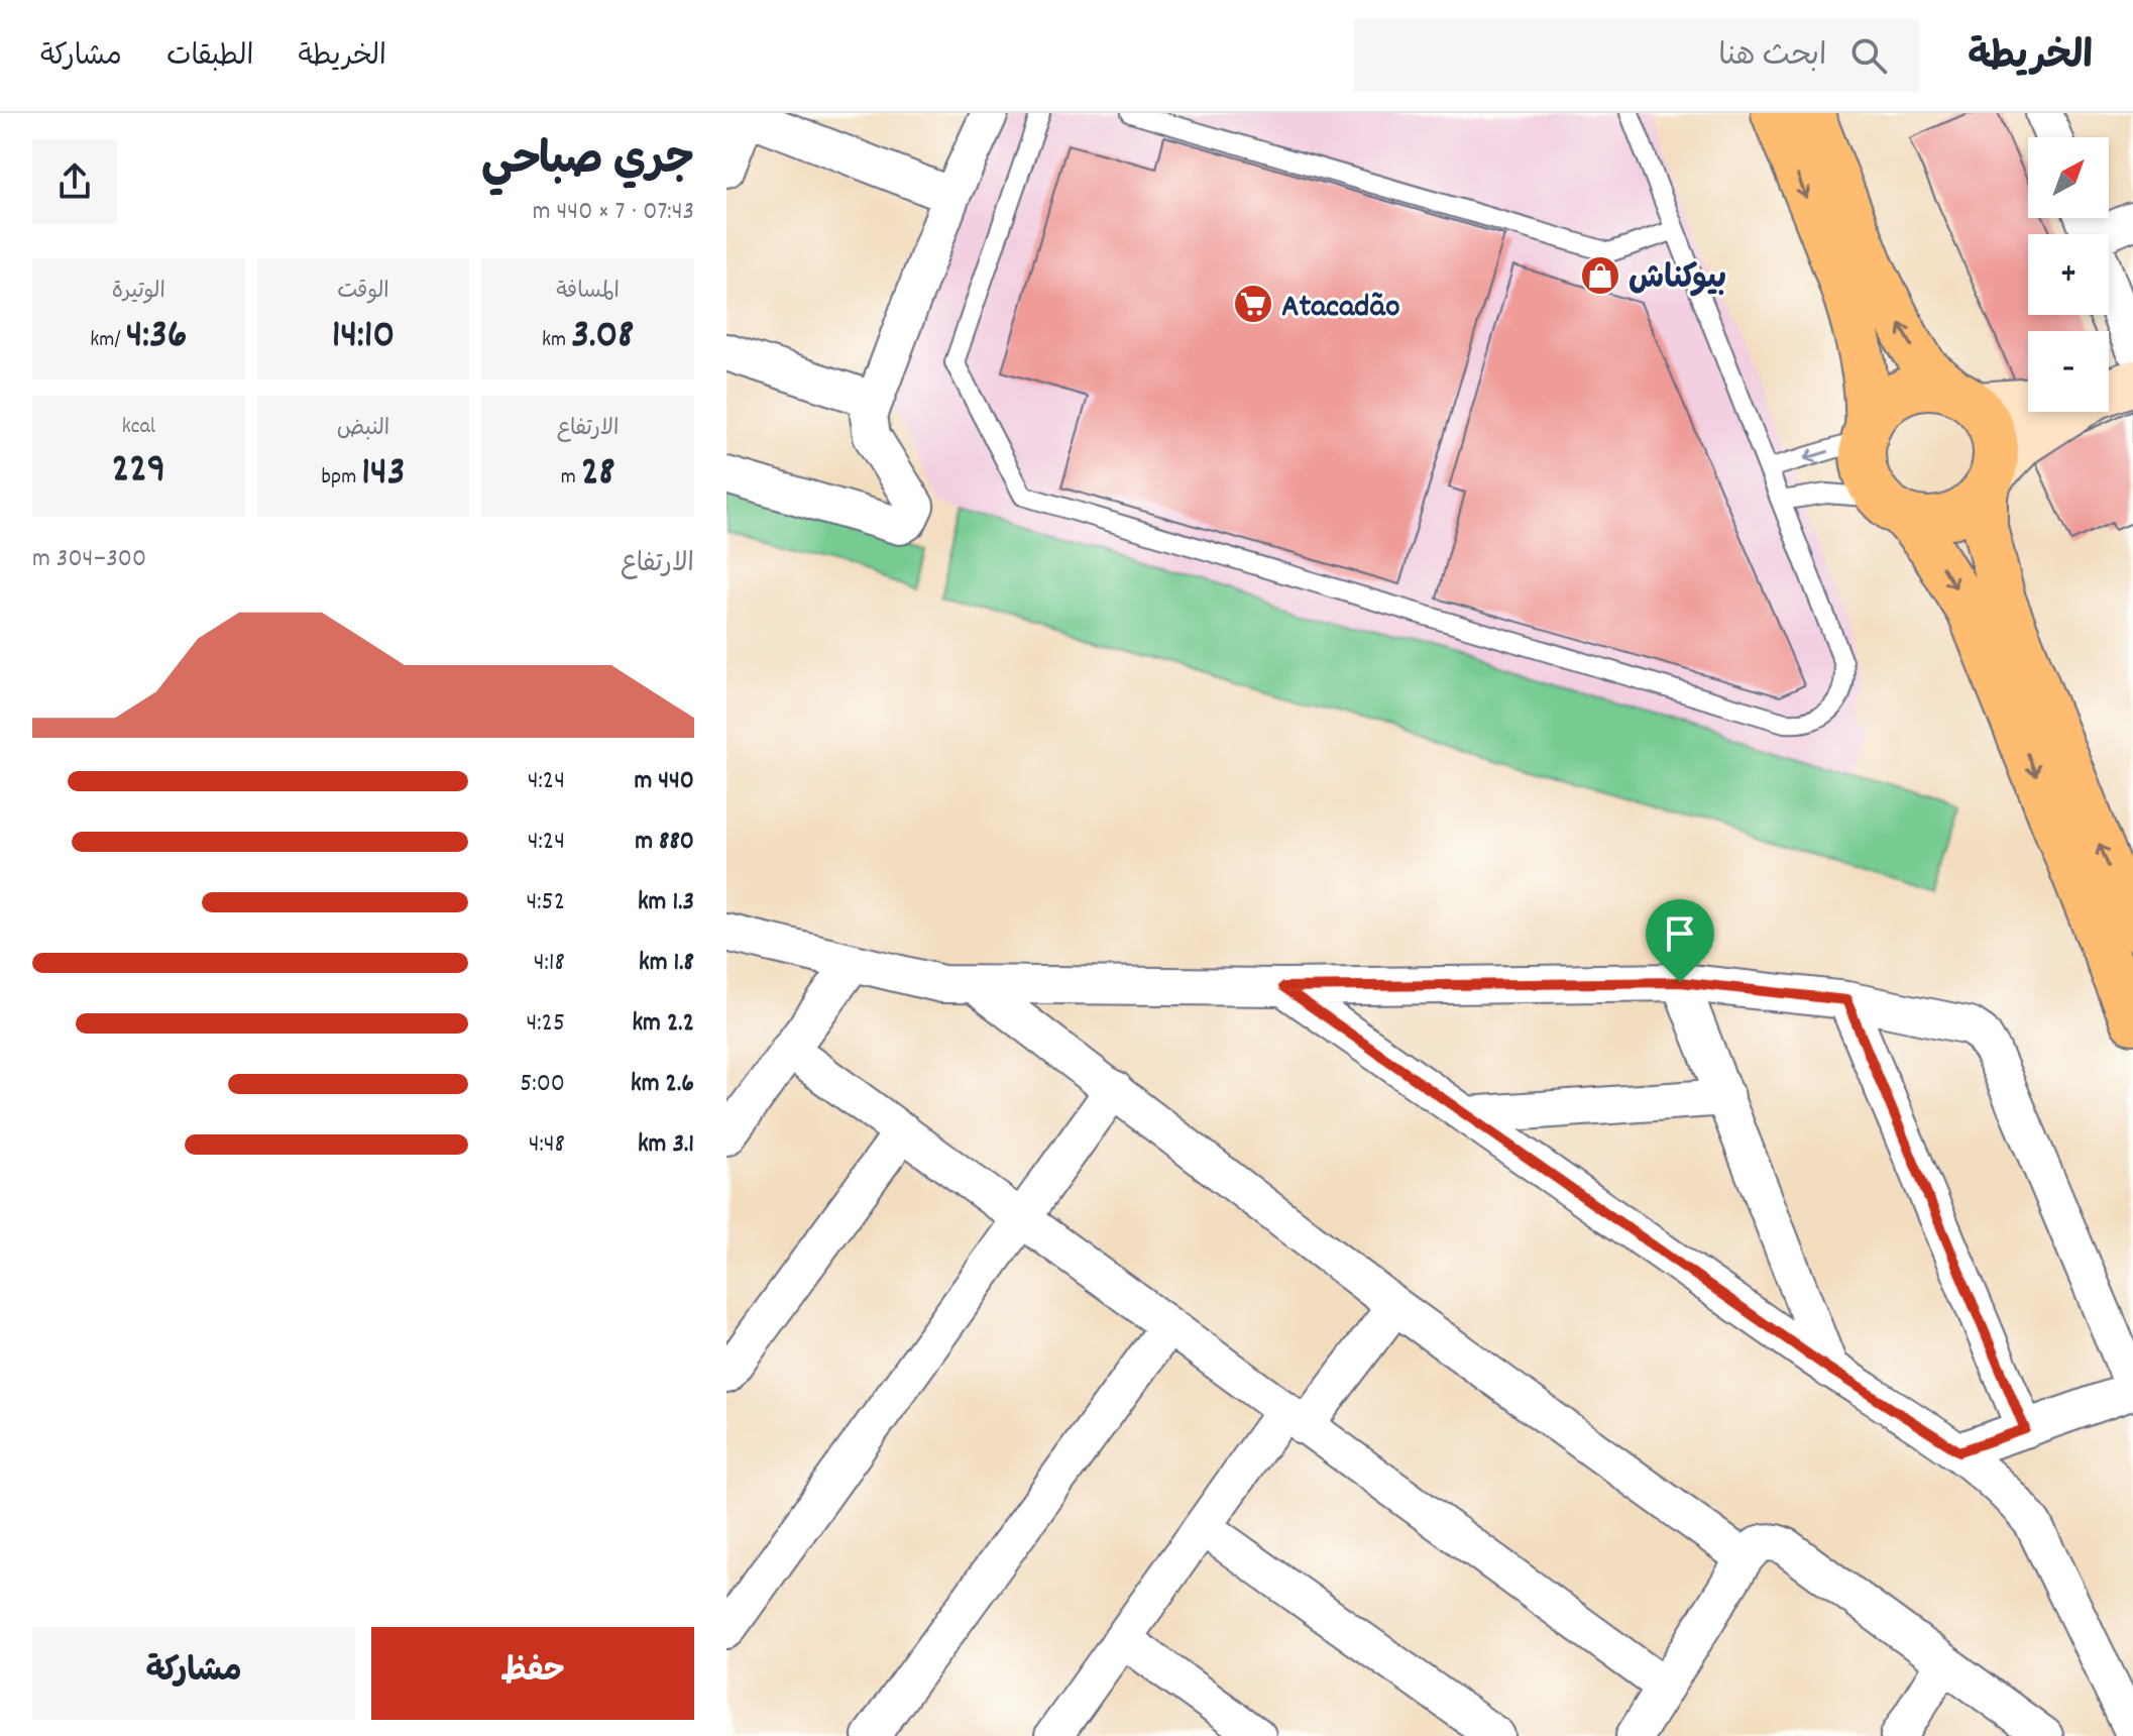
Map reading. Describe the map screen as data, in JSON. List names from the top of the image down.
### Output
{
  "places": {
    "shop": ["بيوكناش"],
    "supermarket": ["Atacadão"]
  },
  "north": "top right",
  "page": {
    "header": "الخريطة",
    "search": "ابحث هنا",
    "nav": ["الخريطة", "الطبقات", "مشاركة"],
    "heading": ["جري صباحي", "07:43 · 7 × 440 m"],
    "map_buttons": ["+", "−"],
    "stats": [
      ["المسافة", "3.08 km"],
      ["الوقت", "14:10"],
      ["الوتيرة", "4:36 /km"],
      ["الارتفاع", "28 m"],
      ["النبض", "143 bpm"],
      ["kcal", "229"]
    ],
    "chart": ["الارتفاع", "300–304 m"],
    "list": [
      {
        "name": "440 m",
        "note": "4:24"
      },
      {
        "name": "880 m",
        "note": "4:24"
      },
      {
        "name": "1.3 km",
        "note": "4:52"
      },
      {
        "name": "1.8 km",
        "note": "4:18"
      },
      {
        "name": "2.2 km",
        "note": "4:25"
      },
      {
        "name": "2.6 km",
        "note": "5:00"
      },
      {
        "name": "3.1 km",
        "note": "4:48"
      }
    ],
    "buttons": ["حفظ", "مشاركة"]
  }
}
